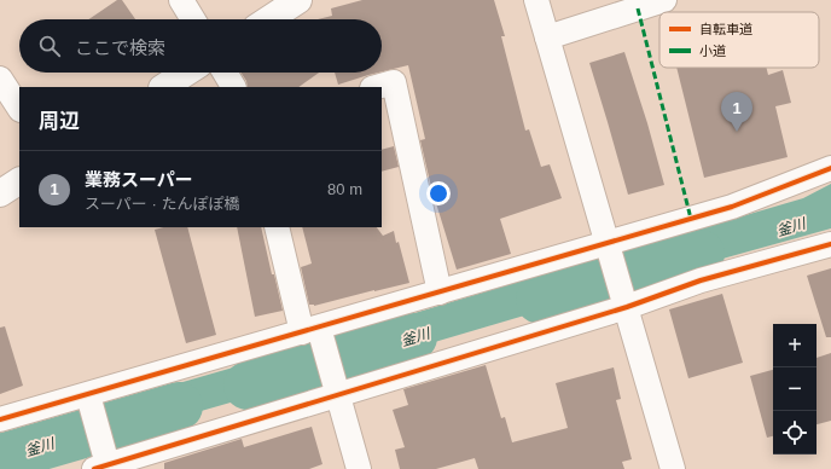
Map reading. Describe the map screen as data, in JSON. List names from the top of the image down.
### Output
{
  "water": ["釜川"],
  "legend": ["自転車道", "小道"],
  "page": {
    "search": "ここで検索",
    "heading": "周辺",
    "pins": "1",
    "list": [
      {
        "mark": "1",
        "name": "業務スーパー",
        "note": "スーパー · たんぽぽ橋",
        "value": "80 m"
      }
    ],
    "map_buttons": ["+", "−"]
  }
}
